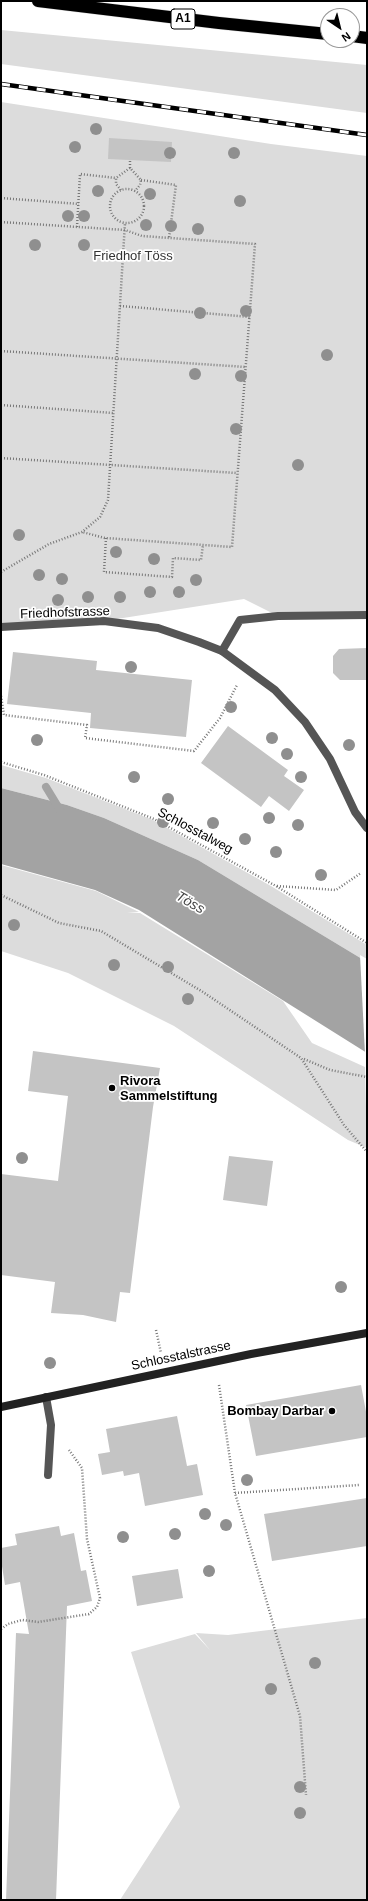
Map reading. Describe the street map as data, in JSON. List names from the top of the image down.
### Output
{
  "streets": {
    "highway": ["A1"],
    "main road": ["Schlosstalstrasse"],
    "street": ["Friedhofstrasse"],
    "path": ["Schlosstalweg"]
  },
  "water": ["Töss"],
  "parks": ["Friedhof Töss"],
  "places": ["Rivora Sammelstiftung", "Bombay Darbar"],
  "north": "bottom right"
}
